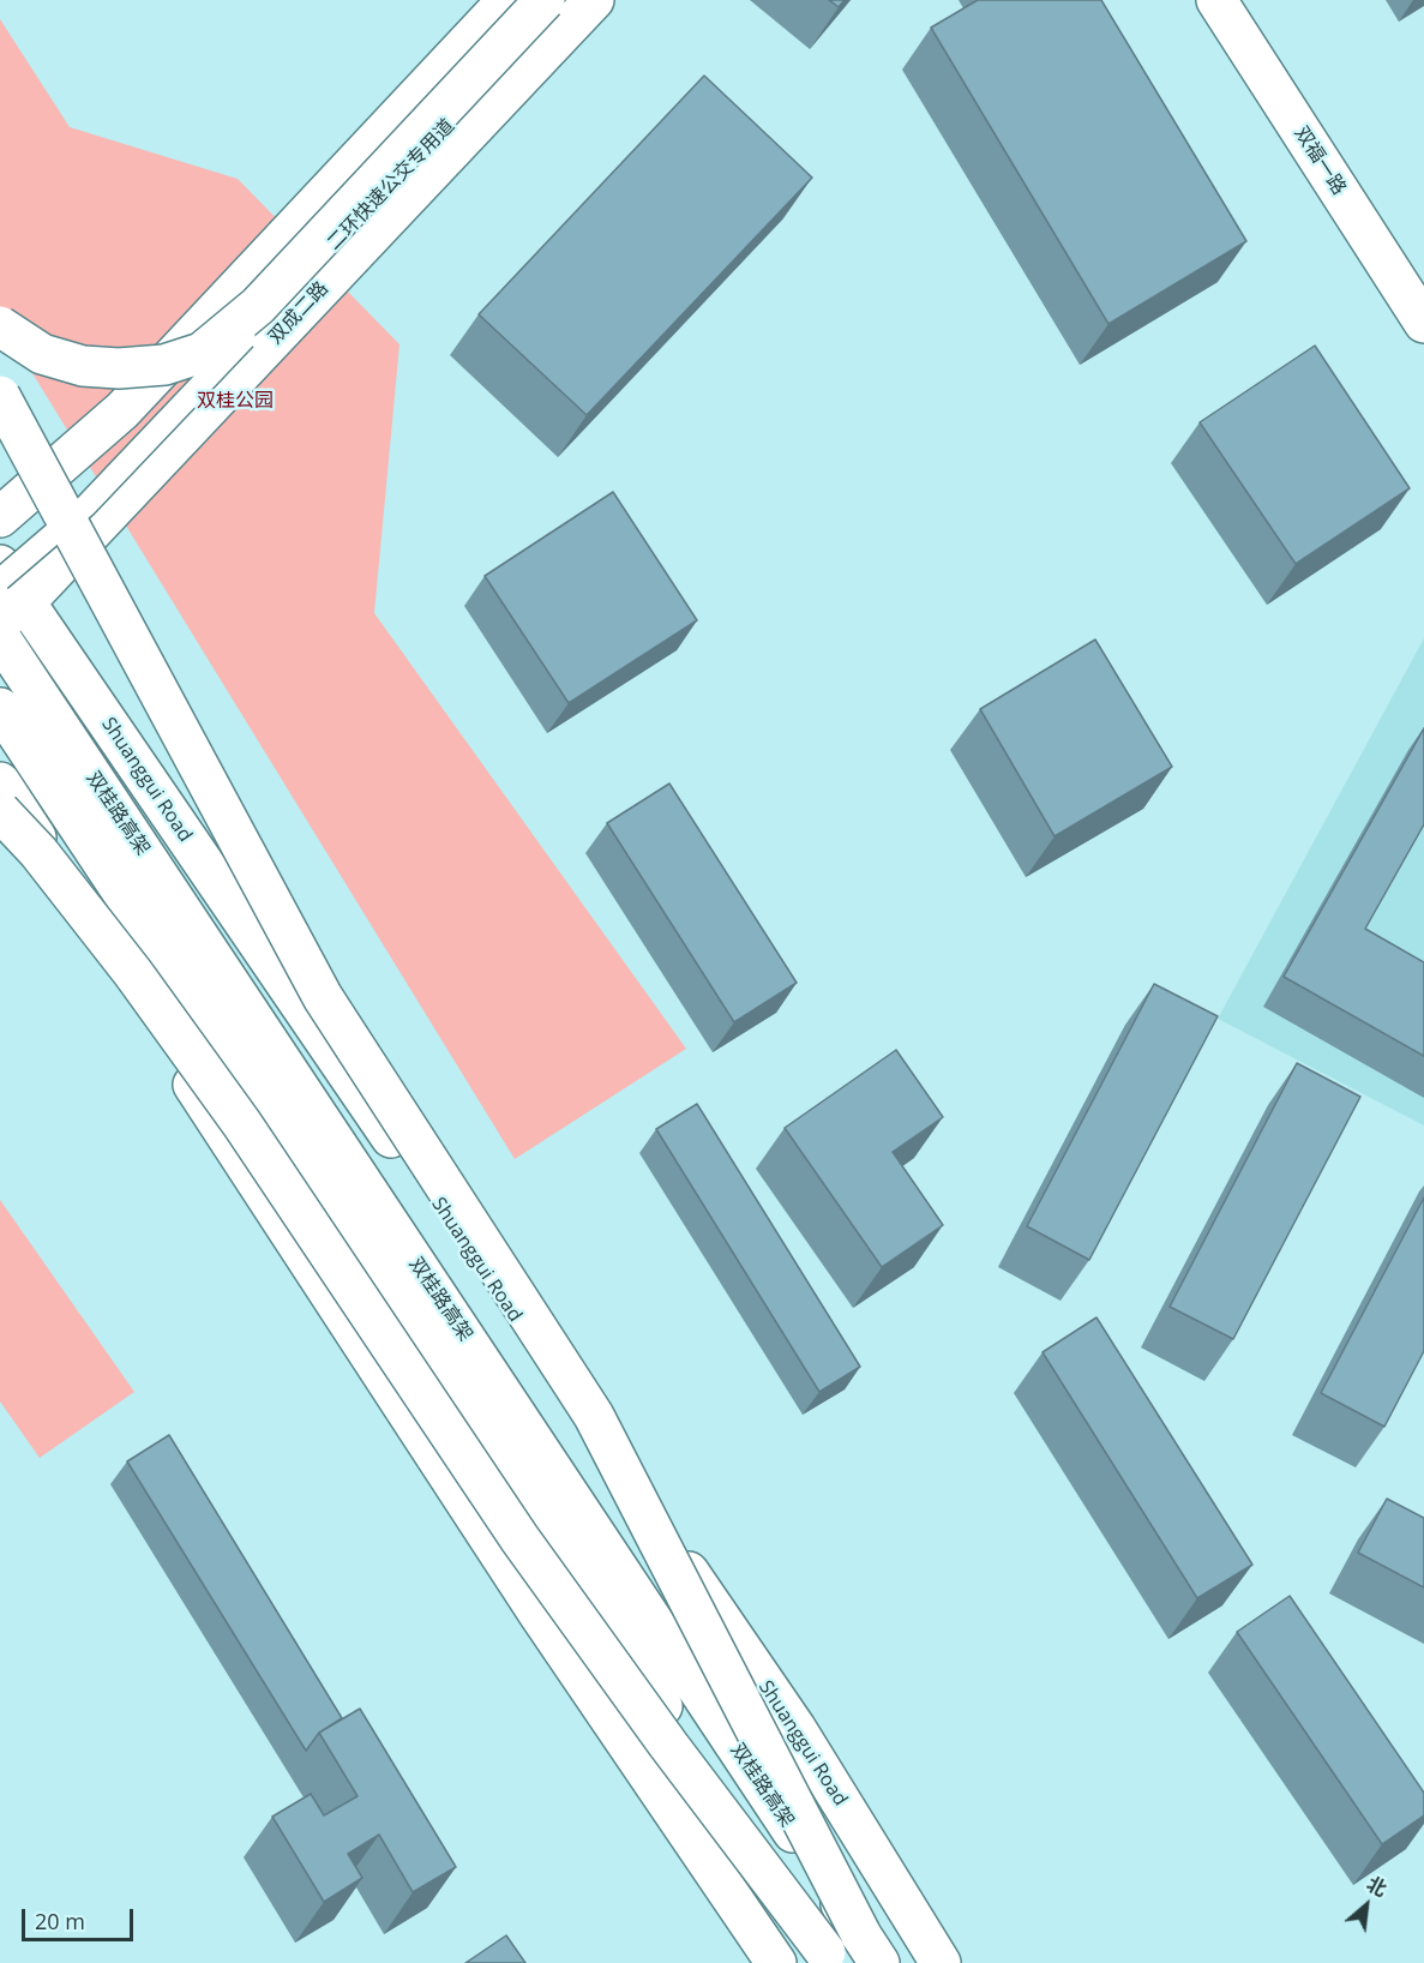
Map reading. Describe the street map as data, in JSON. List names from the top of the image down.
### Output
{
  "streets": {
    "main road": [
      "双福一路",
      "双成二路",
      "Shuanggui Road",
      "双桂路高架"
    ],
    "lane": ["二环快速公交专用道"]
  },
  "crossings": [
    ["二环快速公交专用道", "双成二路"],
    ["二环快速公交专用道", "Shuanggui Road"],
    ["双成二路", "Shuanggui Road"]
  ],
  "parks": ["双桂公园"],
  "scale_bar": "20 m",
  "north": "top right"
}
